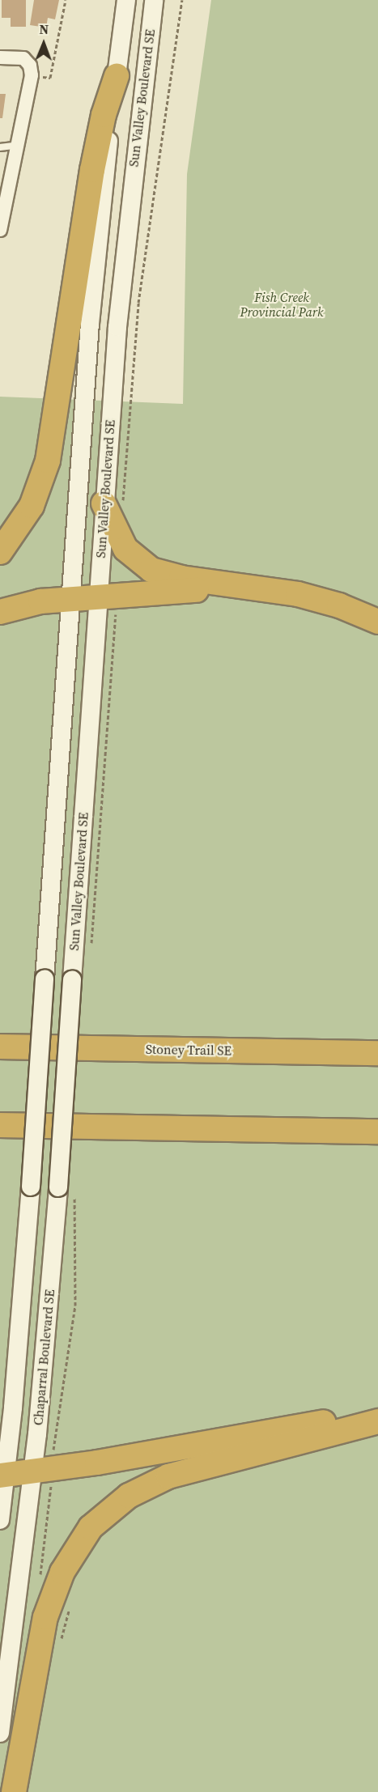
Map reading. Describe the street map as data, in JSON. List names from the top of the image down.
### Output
{
  "streets": {
    "highway": ["Stoney Trail SE"],
    "main road": ["Sun Valley Boulevard SE", "Chaparral Boulevard SE"]
  },
  "crossings": [
    ["Sun Valley Boulevard SE", "Chaparral Boulevard SE"]
  ],
  "parks": ["Fish Creek Provincial Park"],
  "north": "top"
}
